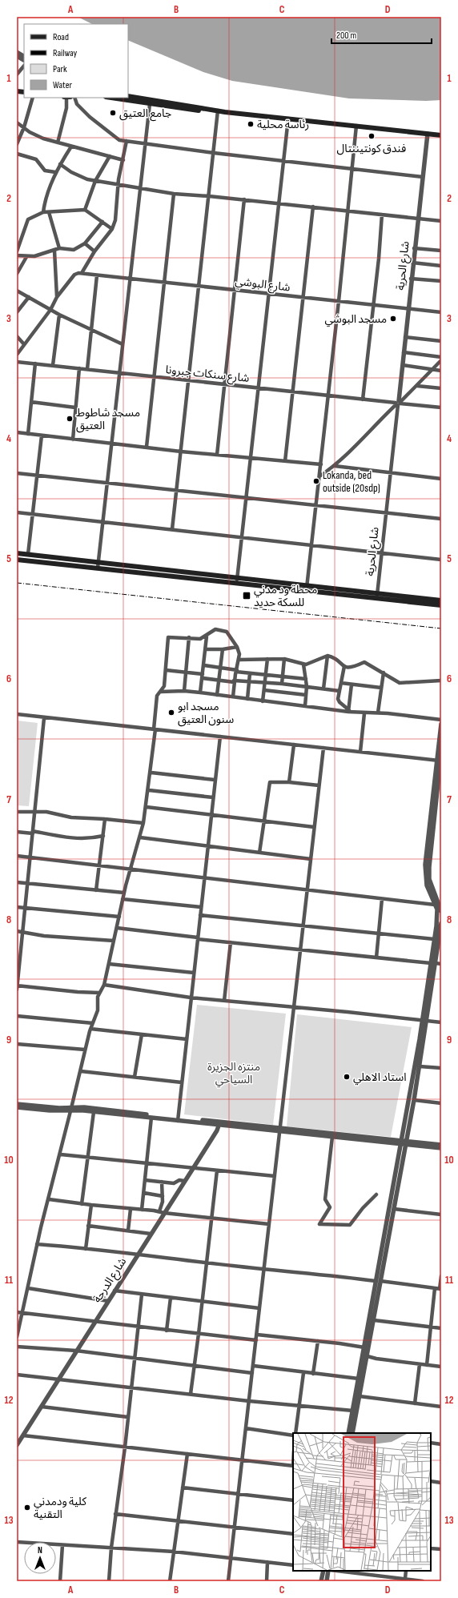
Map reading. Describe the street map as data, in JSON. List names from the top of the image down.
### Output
{
  "streets": {
    "street": [
      "شارع الحرية",
      "شارع البوشي",
      "شارع سنكات جبرونا",
      "شارع الدرجة"
    ]
  },
  "crossings": [
    ["شارع الحرية", "شارع البوشي"],
    ["شارع الحرية", "شارع سنكات جبرونا"]
  ],
  "parks": ["منتزه الجزيرة السياحي"],
  "places": {
    "other": [
      "جامع العتيق",
      "رئاسة محلية",
      "فندق كونتيننتال",
      "مسجد البوشي",
      "مسجد شاطوط العتيق",
      "Lokanda, bed outside (20sdp)",
      "مسجد ابو سنون العتيق",
      "استاد الاهلي",
      "كلية ودمدني التقنية"
    ],
    "transit": ["محطة ود مدني للسكة حديد"]
  },
  "legend": [
    "Road",
    "Railway",
    "Park",
    "Water"
  ],
  "scale_bar": "200 m",
  "north": "top",
  "grid": {
    "columns": [
      "A",
      "B",
      "C",
      "D"
    ],
    "rows": [
      "1",
      "2",
      "3",
      "4",
      "5",
      "6",
      "7",
      "8",
      "9",
      "10",
      "11",
      "12",
      "13"
    ]
  }
}
